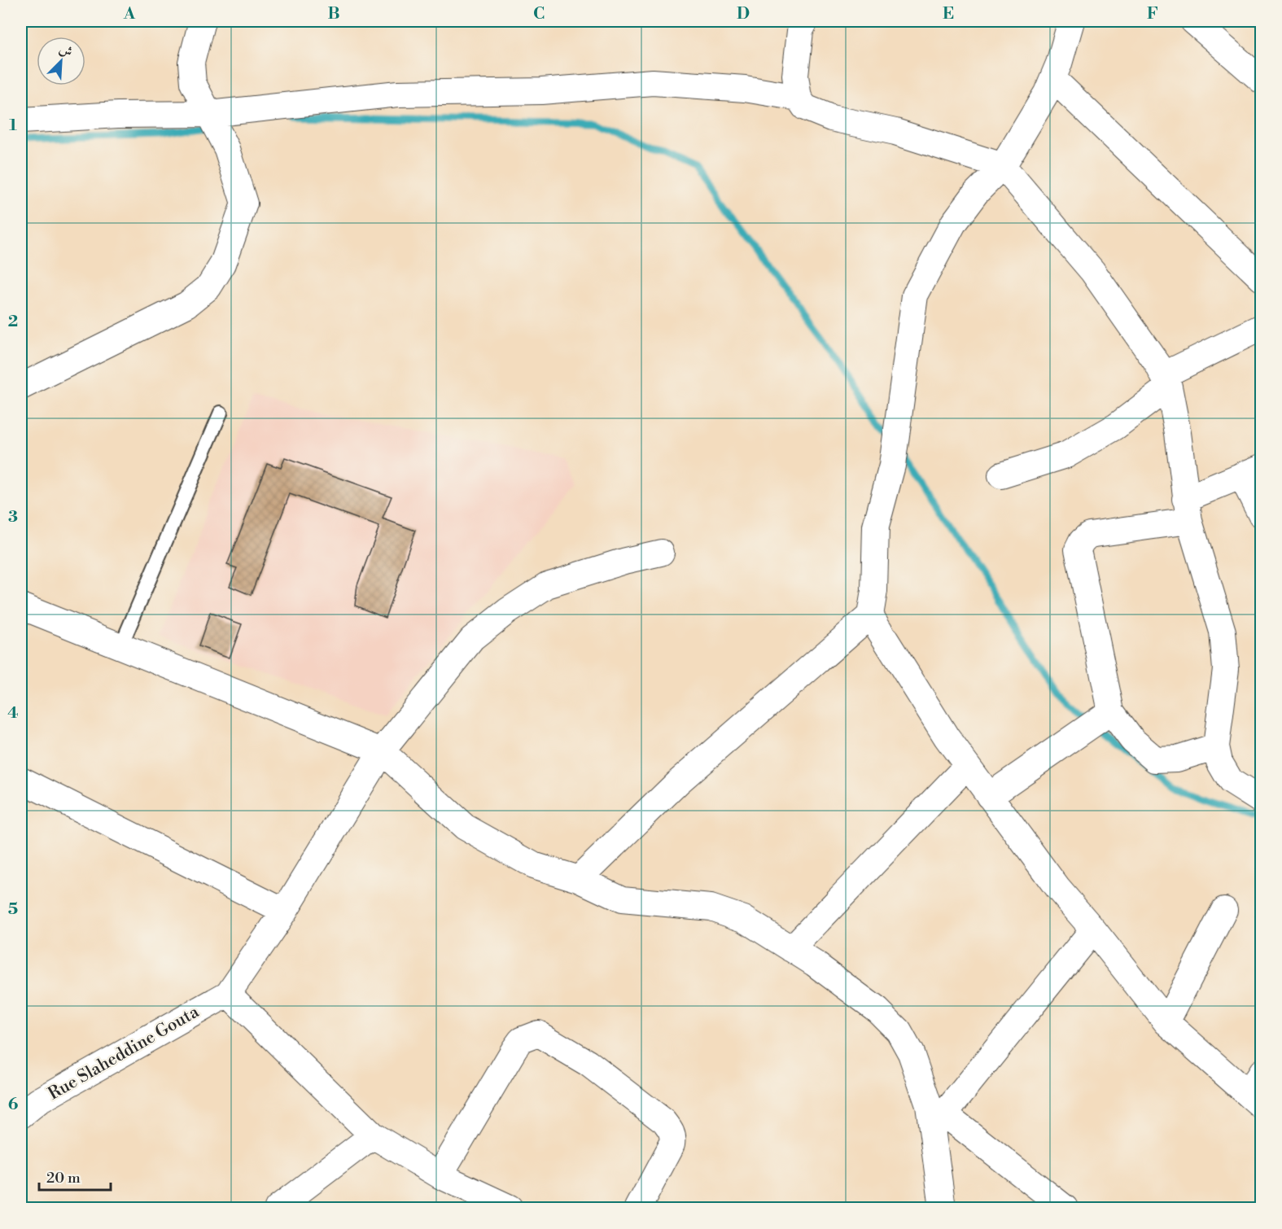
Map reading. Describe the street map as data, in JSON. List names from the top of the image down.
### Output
{
  "streets": {
    "street": ["Rue Slaheddine Gouta"]
  },
  "scale_bar": "20 m",
  "north": "top right",
  "grid": {
    "columns": [
      "A",
      "B",
      "C",
      "D",
      "E",
      "F"
    ],
    "rows": [
      "1",
      "2",
      "3",
      "4",
      "5",
      "6"
    ]
  }
}
